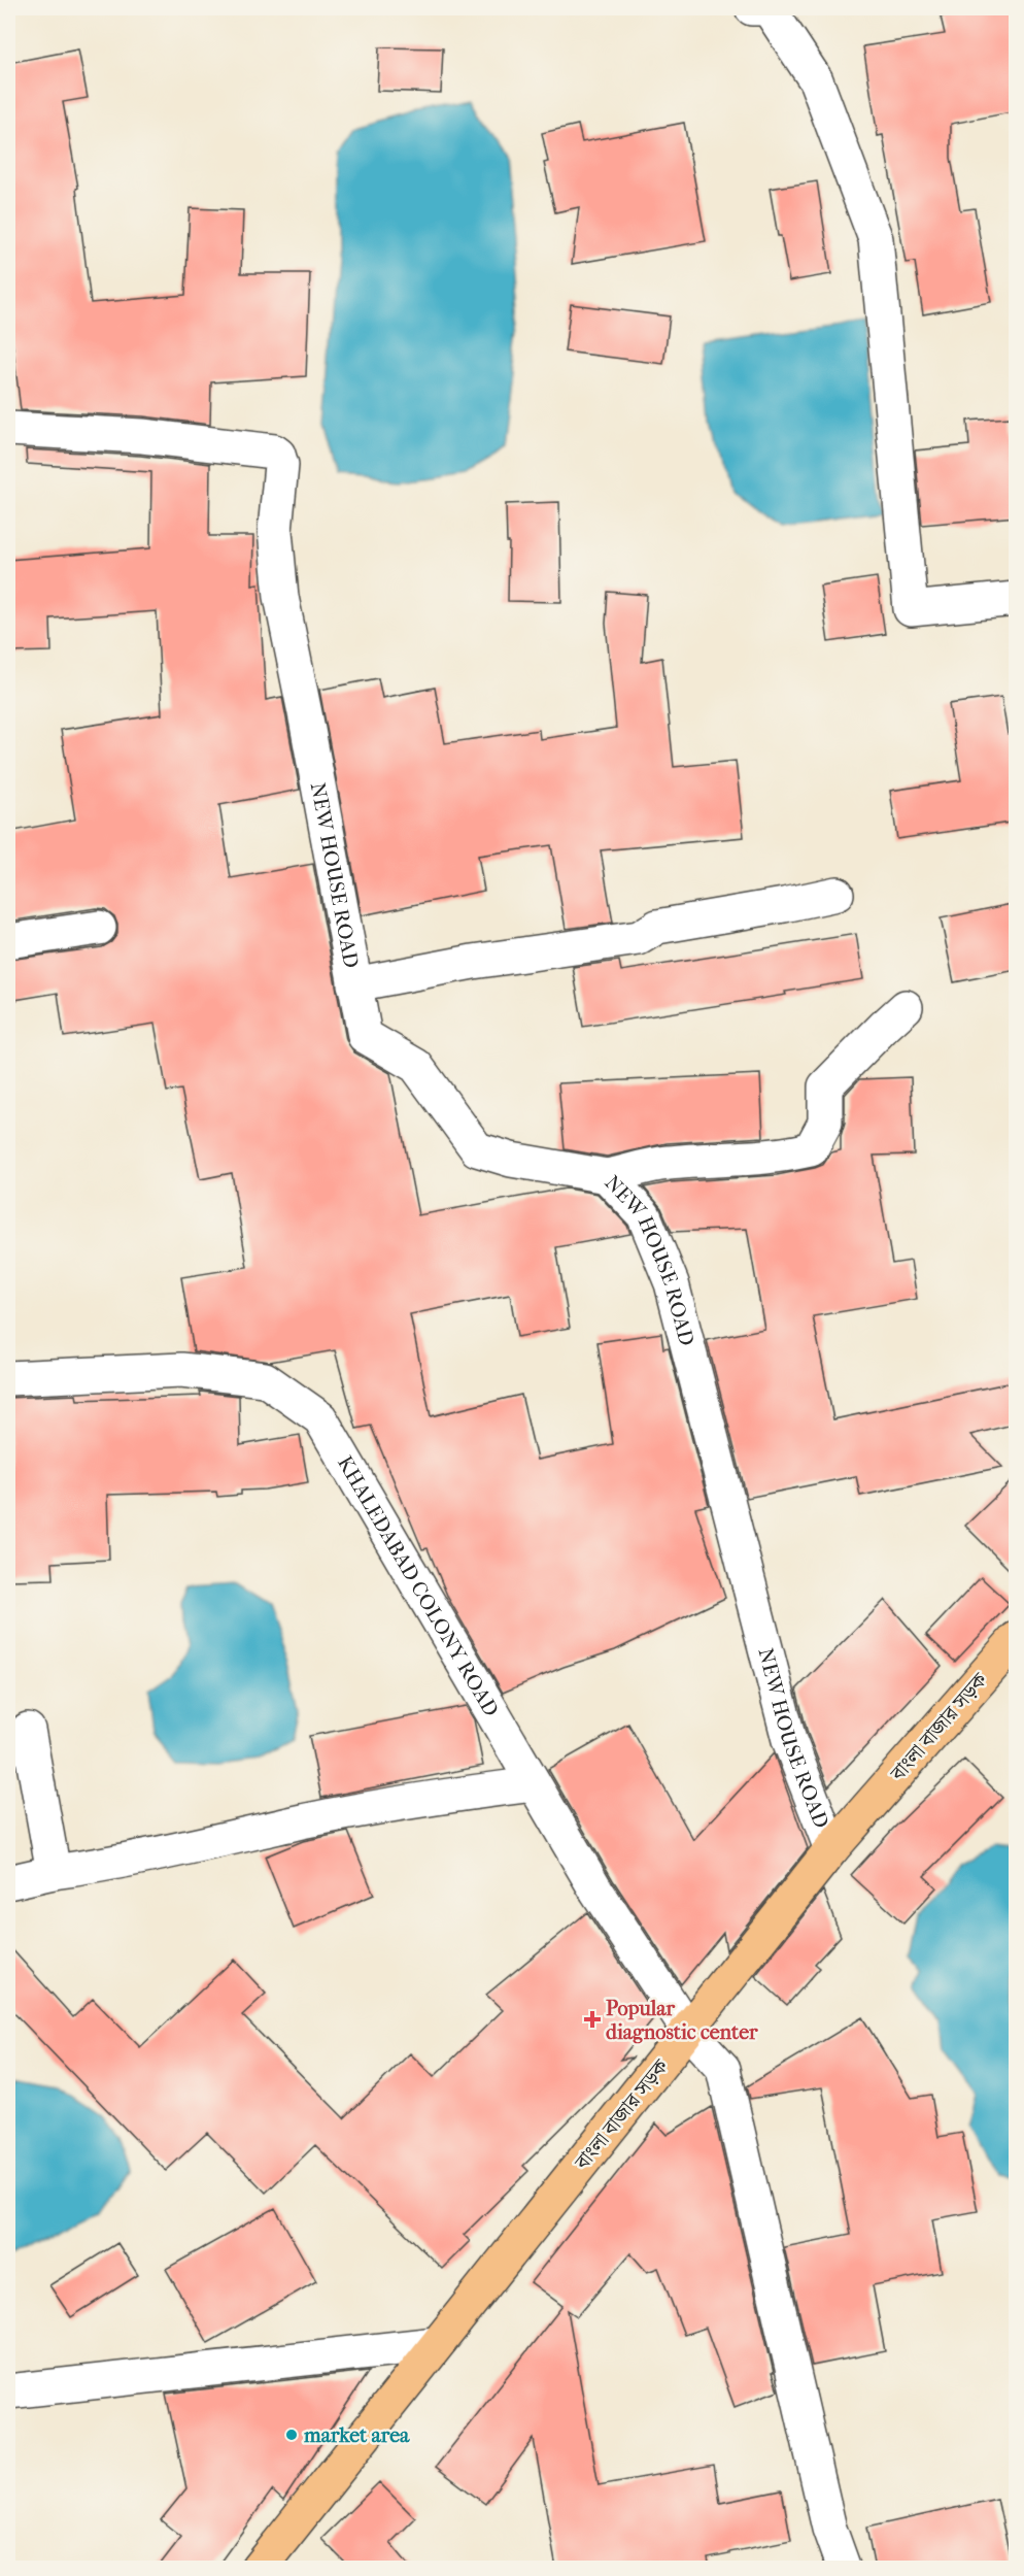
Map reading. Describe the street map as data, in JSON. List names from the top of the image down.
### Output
{
  "streets": {
    "main road": ["বাংলা বাজার সড়ক"],
    "street": ["NEW HOUSE ROAD", "KHALEDABAD COLONY ROAD"]
  },
  "crossings": [
    ["NEW HOUSE ROAD", "বাংলা বাজার সড়ক"],
    ["KHALEDABAD COLONY ROAD", "বাংলা বাজার সড়ক"]
  ],
  "places": {
    "health": ["Popular diagnostic center"],
    "other": ["market area"]
  }
}
